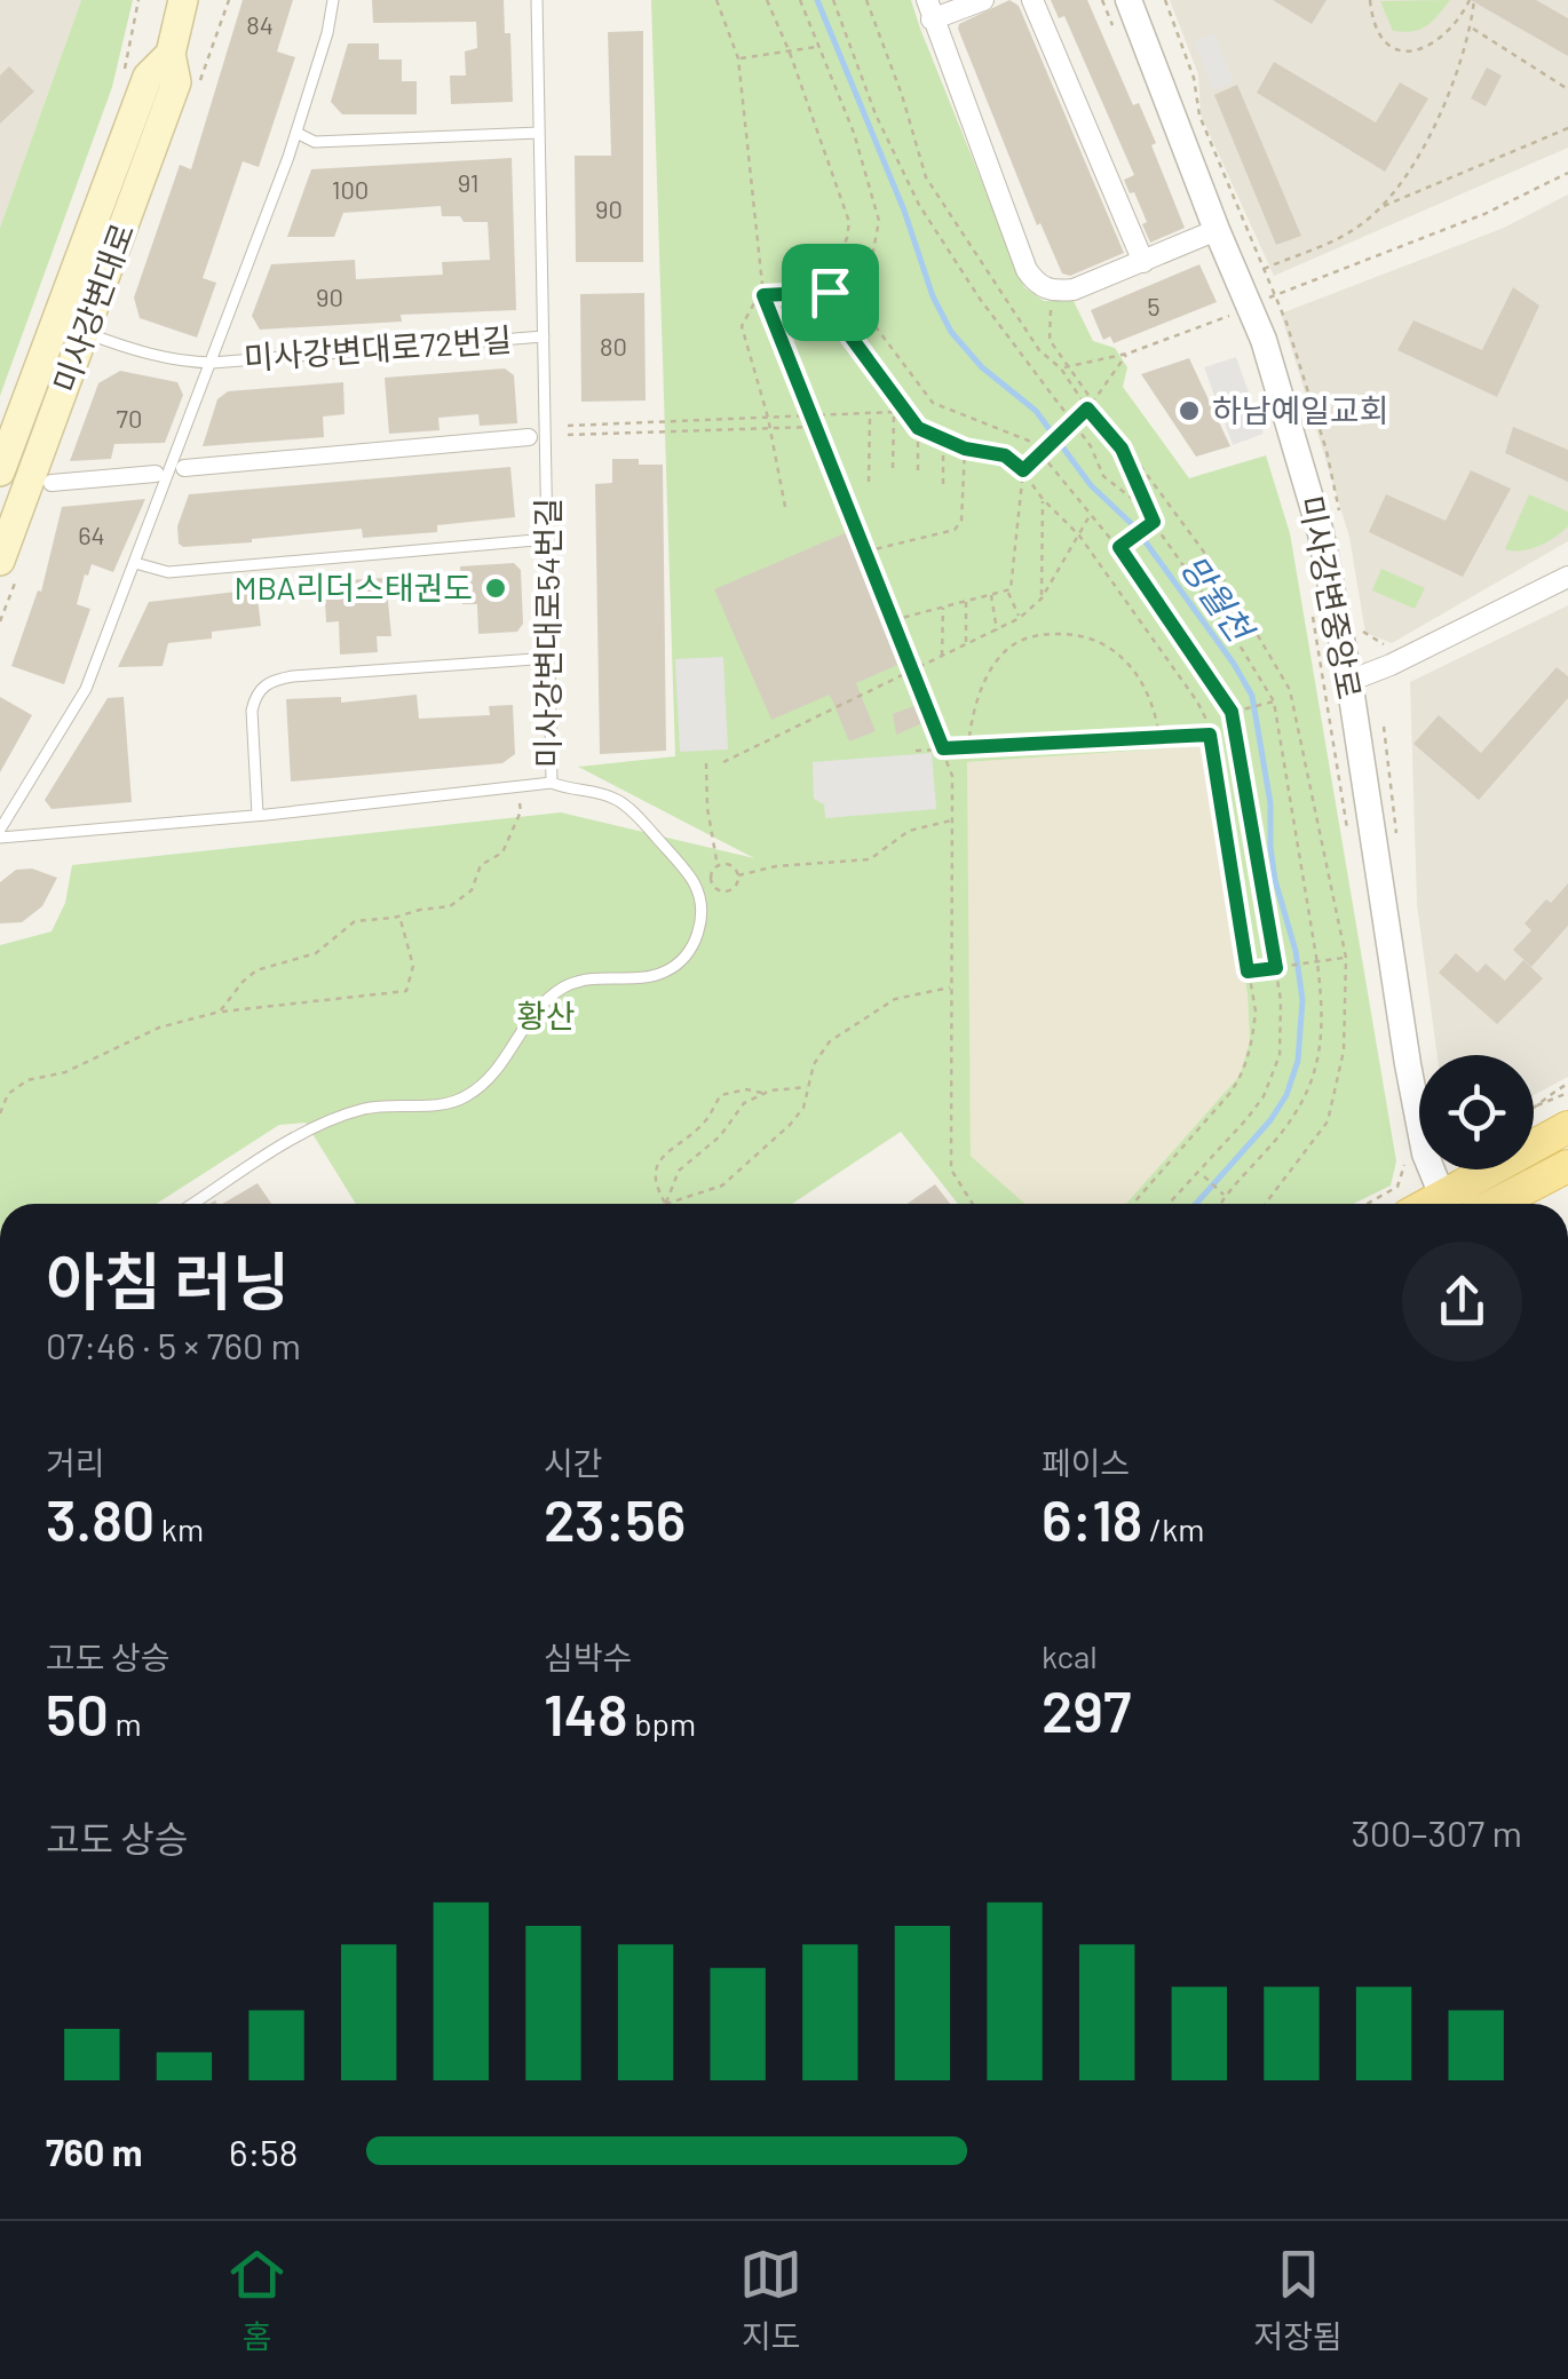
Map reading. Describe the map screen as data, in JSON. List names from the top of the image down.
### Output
{
  "streets": {
    "main road": ["미사강변대로"],
    "street": ["미사강변중앙로"],
    "lane": ["미사강변대로72번길", "미사강변대로54번길"]
  },
  "crossings": [
    ["미사강변대로", "미사강변대로72번길"],
    ["미사강변대로72번길", "미사강변대로54번길"]
  ],
  "water": ["망월천"],
  "parks": ["황산"],
  "places": ["하남예일교회", "MBA리더스태권도"],
  "house_numbers": [
    "84",
    "91",
    "100",
    "90",
    "90",
    "5",
    "80",
    "70",
    "64"
  ],
  "page": {
    "heading": ["아침 러닝", "07:46 · 5 × 760 m"],
    "stats": [
      ["거리", "3.80 km"],
      ["시간", "23:56"],
      ["페이스", "6:18 /km"],
      ["고도 상승", "50 m"],
      ["심박수", "148 bpm"],
      ["kcal", "297"]
    ],
    "chart": ["고도 상승", "300–307 m"],
    "list": [
      {
        "name": "760 m",
        "note": "6:58"
      }
    ],
    "tabs": ["홈", "지도", "저장됨"]
  }
}
